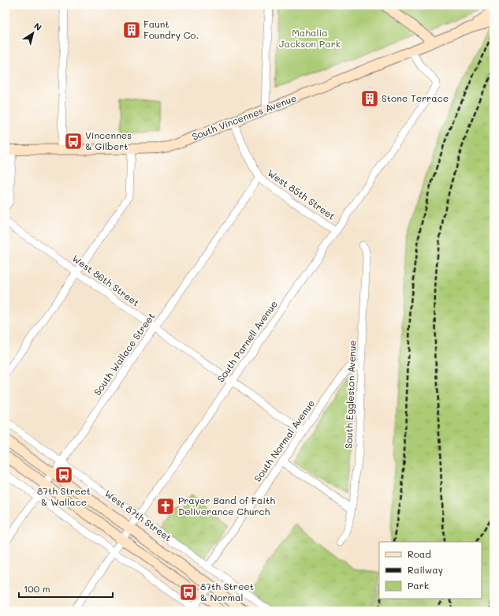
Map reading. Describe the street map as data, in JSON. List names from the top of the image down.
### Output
{
  "streets": {
    "street": [
      "South Vincennes Avenue",
      "West 85th Street",
      "West 86th Street",
      "South Parnell Avenue",
      "South Wallace Street",
      "South Eggleston Avenue",
      "South Normal Avenue",
      "West 87th Street"
    ]
  },
  "crossings": [
    ["South Vincennes Avenue", "West 85th Street"],
    ["South Vincennes Avenue", "South Parnell Avenue"],
    ["West 85th Street", "South Parnell Avenue"],
    ["West 85th Street", "South Wallace Street"],
    ["West 86th Street", "South Parnell Avenue"],
    ["West 86th Street", "South Wallace Street"],
    ["West 86th Street", "South Normal Avenue"],
    ["South Parnell Avenue", "West 87th Street"],
    ["South Wallace Street", "West 87th Street"],
    ["South Eggleston Avenue", "South Normal Avenue"],
    ["South Normal Avenue", "West 87th Street"]
  ],
  "parks": ["Mahalia Jackson Park"],
  "places": {
    "building": ["Faunt Foundry Co.", "Stone Terrace"],
    "bus stop": ["Vincennes & Gilbert", "87th Street & Wallace", "87th Street & Normal"],
    "church": ["Prayer Band of Faith Deliverance Church"]
  },
  "legend": ["Road", "Railway", "Park"],
  "scale_bar": "100 m",
  "north": "top right"
}
